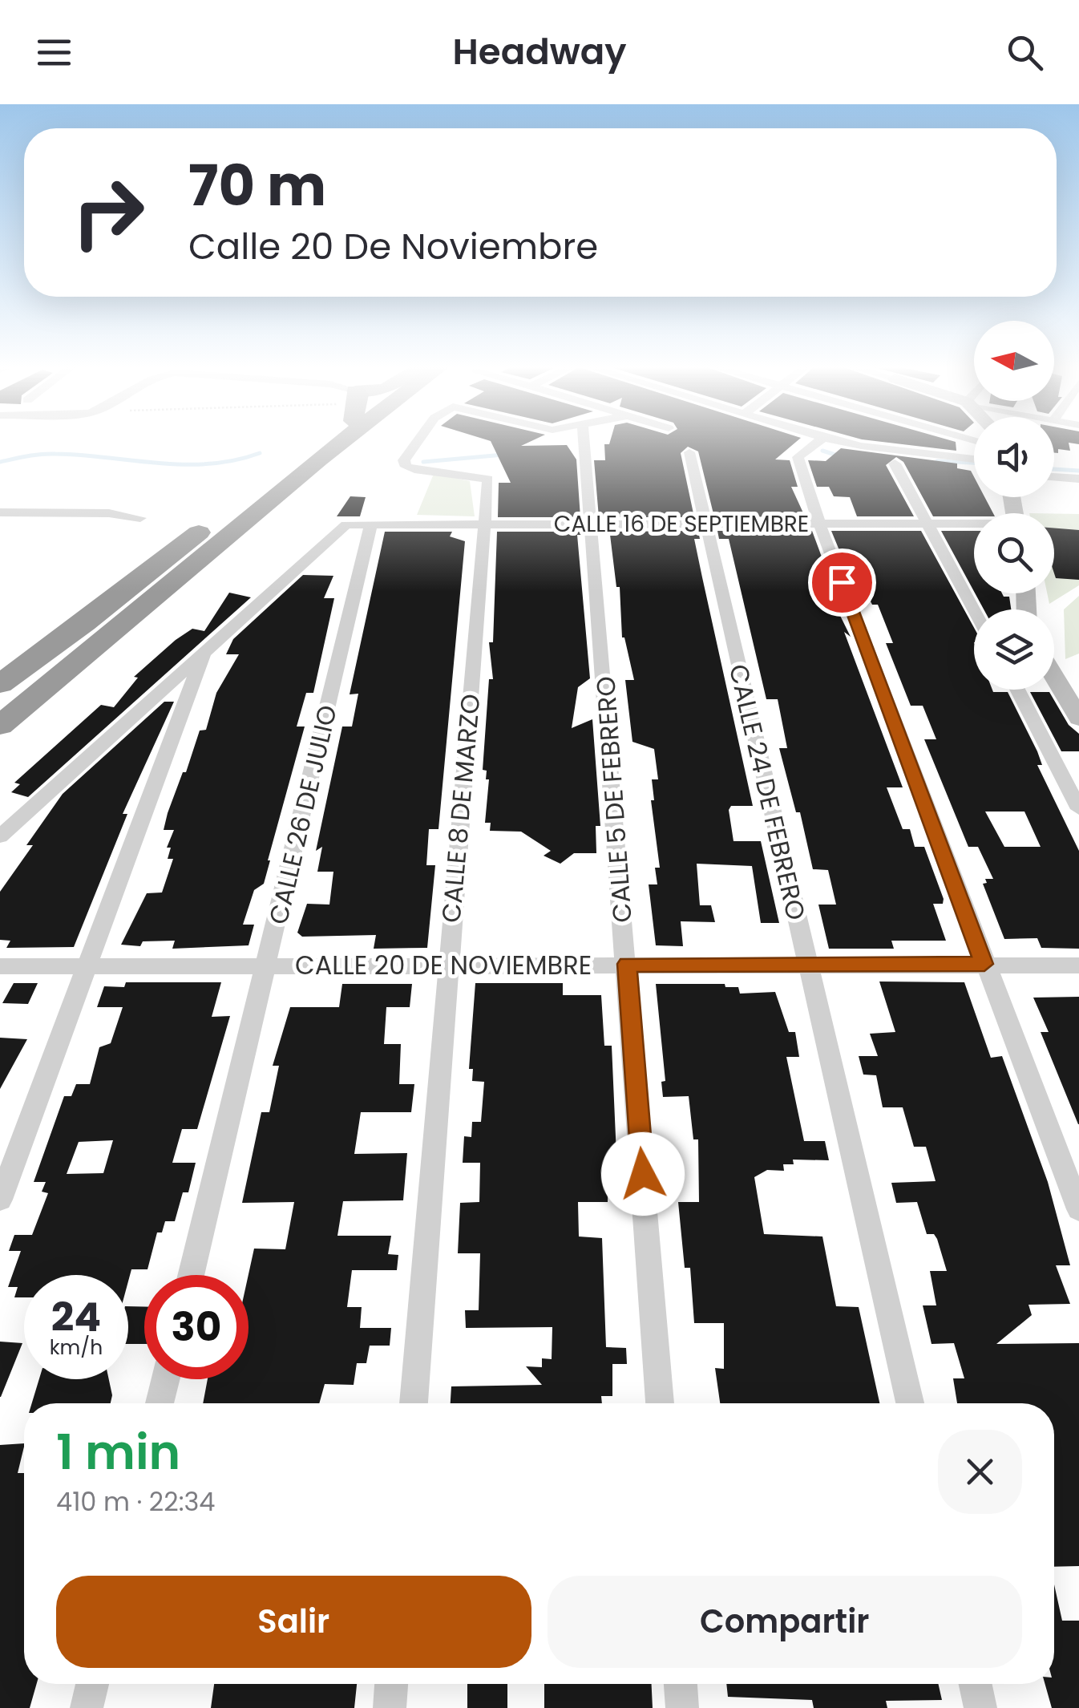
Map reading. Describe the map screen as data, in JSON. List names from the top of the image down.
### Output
{
  "streets": {
    "street": [
      "CALLE 16 DE SEPTIEMBRE",
      "CALLE 24 DE FEBRERO",
      "CALLE 5 DE FEBRERO",
      "CALLE 8 DE MARZO",
      "CALLE 26 DE JULIO",
      "CALLE 20 DE NOVIEMBRE"
    ]
  },
  "crossings": [
    ["CALLE 16 DE SEPTIEMBRE", "CALLE 24 DE FEBRERO"],
    ["CALLE 16 DE SEPTIEMBRE", "CALLE 5 DE FEBRERO"],
    ["CALLE 16 DE SEPTIEMBRE", "CALLE 8 DE MARZO"],
    ["CALLE 16 DE SEPTIEMBRE", "CALLE 26 DE JULIO"],
    ["CALLE 24 DE FEBRERO", "CALLE 20 DE NOVIEMBRE"],
    ["CALLE 5 DE FEBRERO", "CALLE 20 DE NOVIEMBRE"],
    ["CALLE 8 DE MARZO", "CALLE 20 DE NOVIEMBRE"],
    ["CALLE 26 DE JULIO", "CALLE 20 DE NOVIEMBRE"]
  ],
  "north": "left",
  "page": {
    "header": "Headway",
    "turn": ["70 m", "Calle 20 De Noviembre"],
    "speed": "24 km/h",
    "limit": "30",
    "heading": ["1 min", "410 m · 22:34"],
    "buttons": ["Salir", "Compartir"]
  }
}
